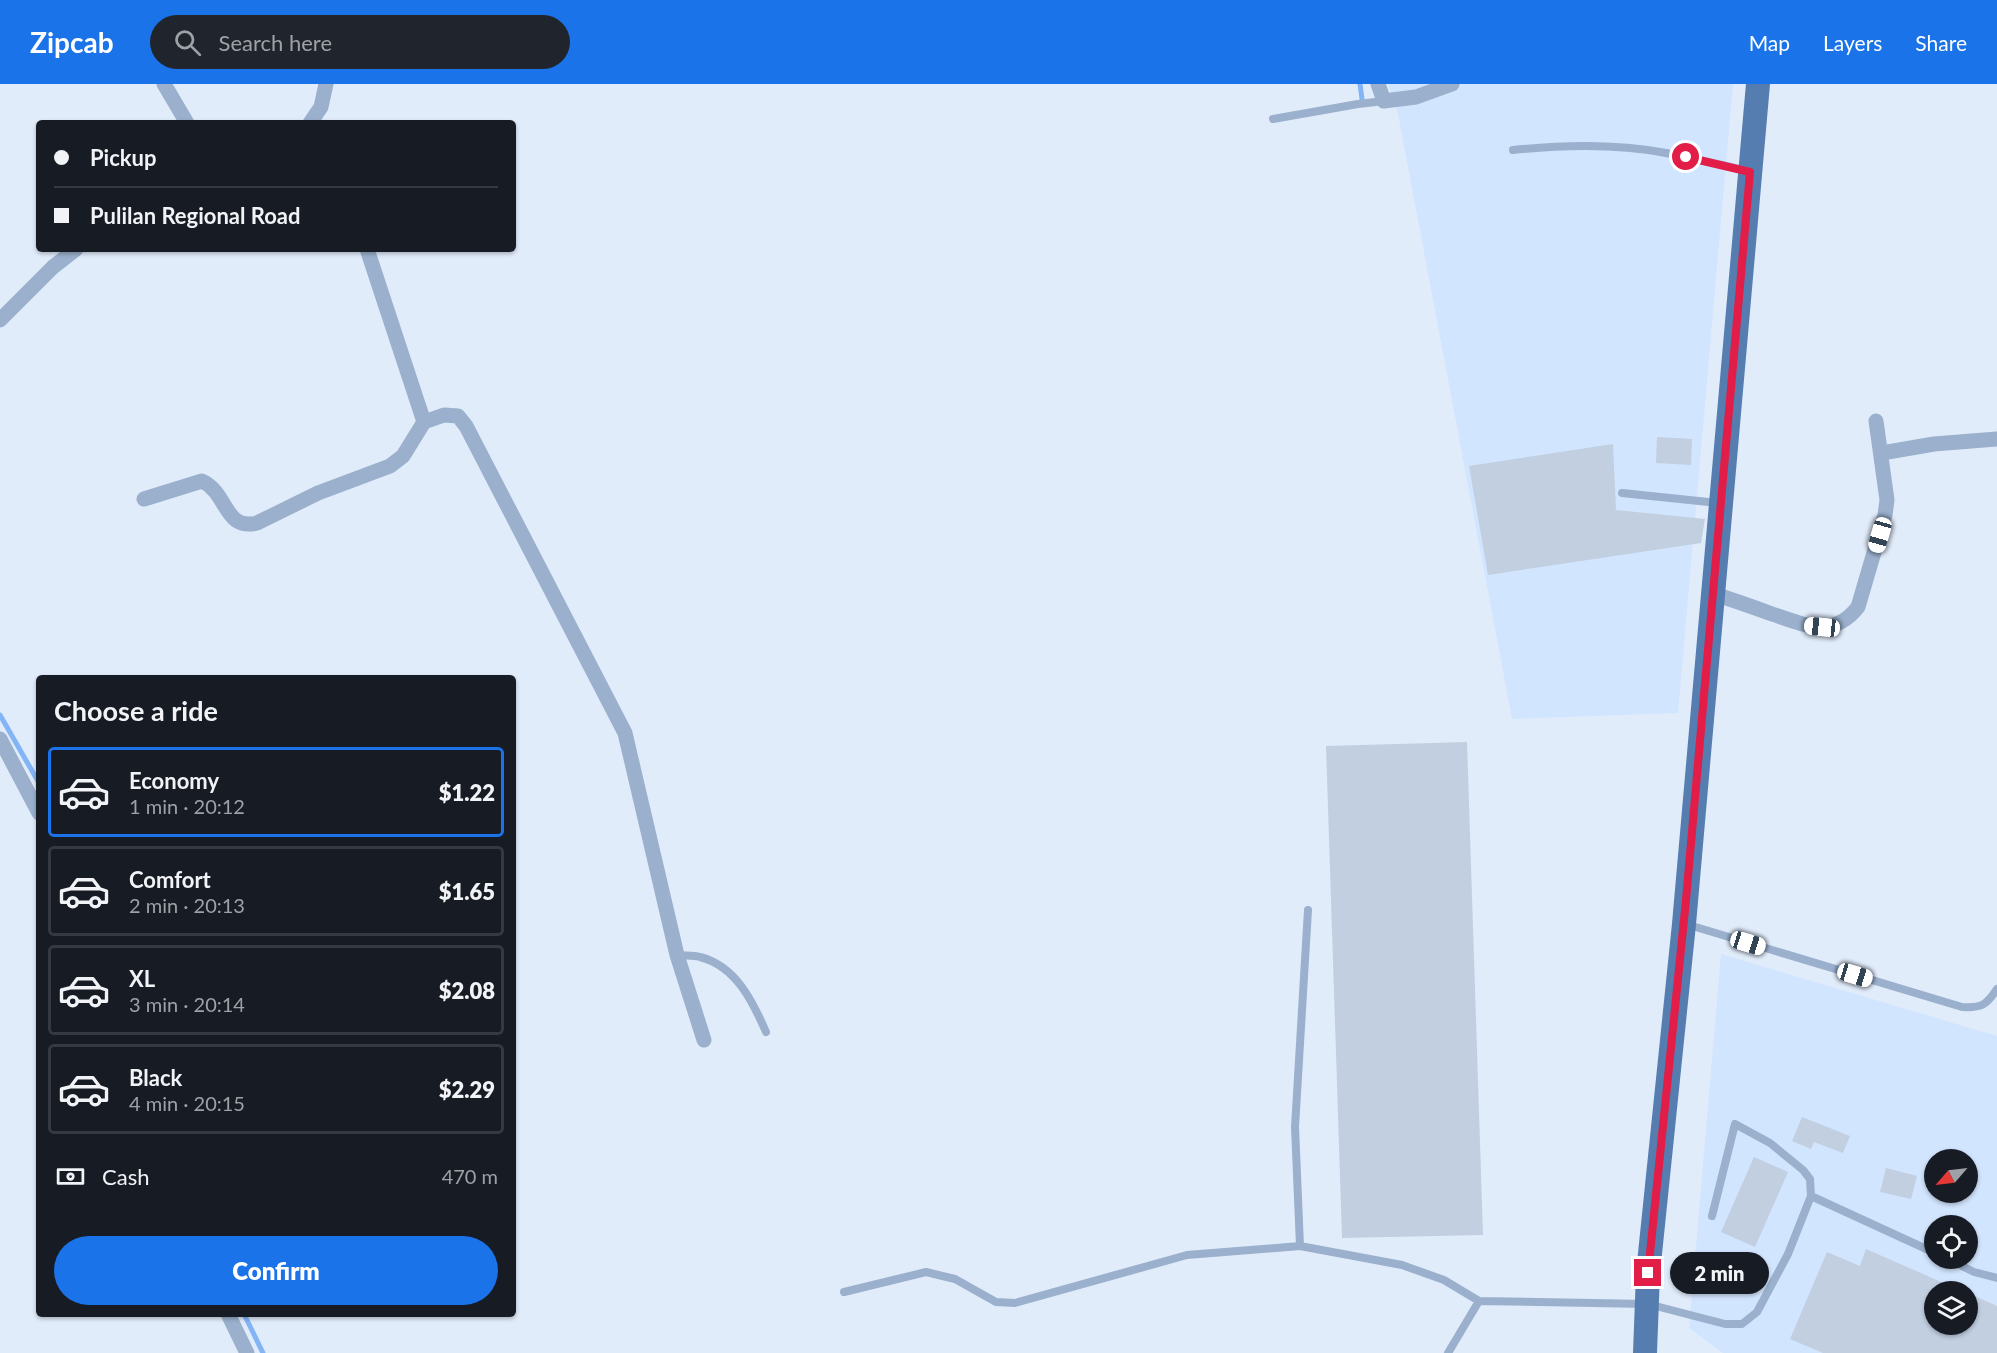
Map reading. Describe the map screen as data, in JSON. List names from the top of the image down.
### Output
{
  "north": "bottom left",
  "page": {
    "header": "Zipcab",
    "search": "Search here",
    "nav": ["Map", "Layers", "Share"],
    "banner": ["Pickup", "Pulilan Regional Road"],
    "heading": "Choose a ride",
    "list": [
      {
        "name": "Economy",
        "note": "1 min · 20:12",
        "value": "$1.22"
      },
      {
        "name": "Comfort",
        "note": "2 min · 20:13",
        "value": "$1.65"
      },
      {
        "name": "XL",
        "note": "3 min · 20:14",
        "value": "$2.08"
      },
      {
        "name": "Black",
        "note": "4 min · 20:15",
        "value": "$2.29"
      }
    ],
    "pay": ["Cash", "470 m"],
    "buttons": "Confirm",
    "bubble": "2 min"
  }
}
